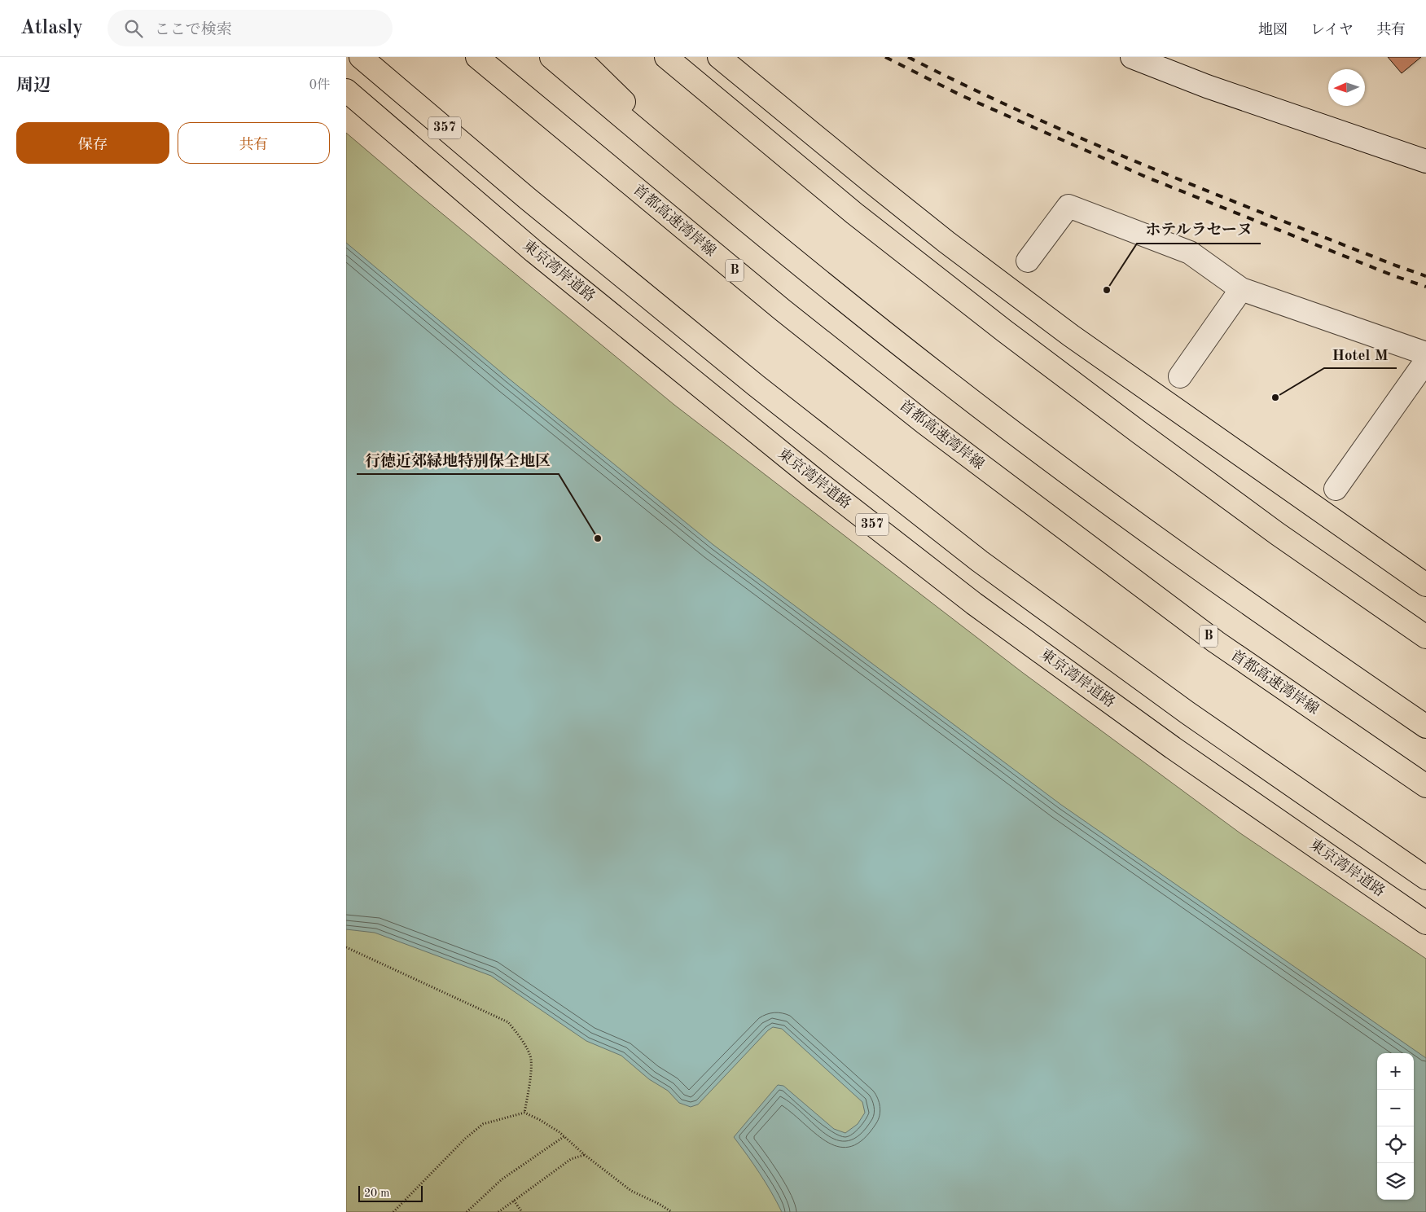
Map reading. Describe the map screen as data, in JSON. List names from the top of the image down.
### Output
{
  "streets": {
    "highway": [
      "357",
      "首都高速湾岸線",
      "B",
      "東京湾岸道路"
    ]
  },
  "places": ["ホテルラセーヌ", "Hotel M", "行徳近郊緑地特別保全地区"],
  "scale_bar": "20 m",
  "north": "left",
  "page": {
    "header": "Atlasly",
    "search": "ここで検索",
    "nav": ["地図", "レイヤ", "共有"],
    "heading": ["周辺", "0件"],
    "buttons": ["保存", "共有"],
    "map_buttons": ["+", "−"],
    "scale": "20 m"
  }
}
